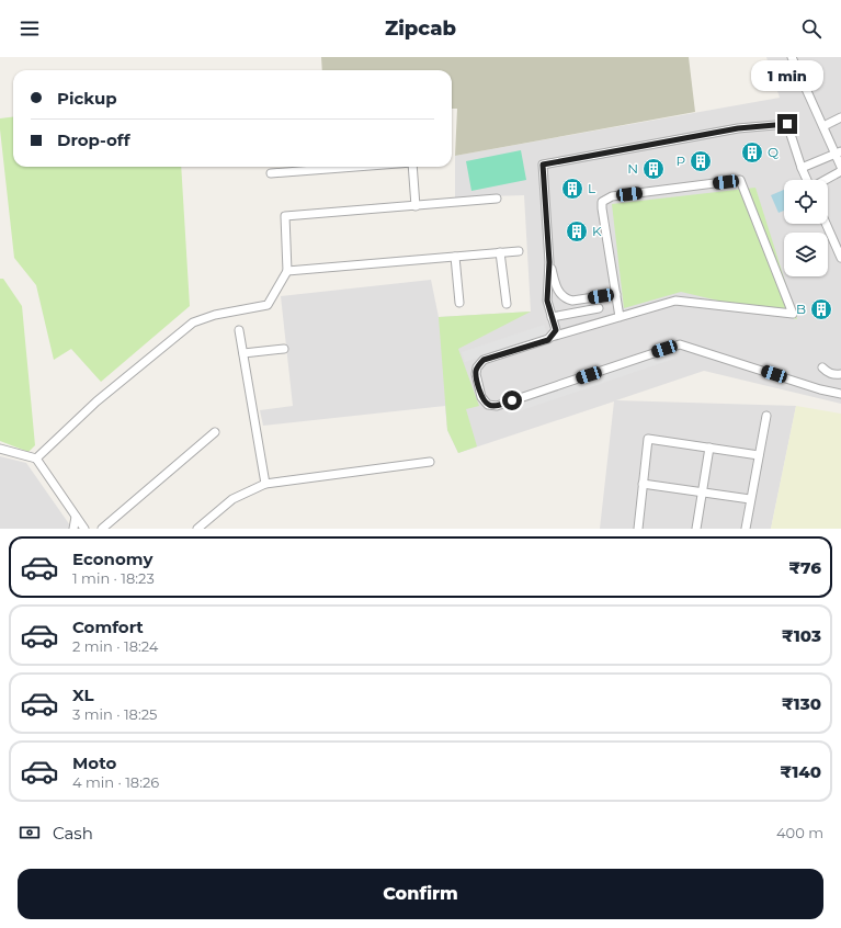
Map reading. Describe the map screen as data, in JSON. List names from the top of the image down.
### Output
{
  "places": {
    "building": [
      "Q",
      "P",
      "N",
      "L",
      "K",
      "B"
    ]
  },
  "page": {
    "header": "Zipcab",
    "bubble": "1 min",
    "banner": ["Pickup", "Drop-off"],
    "list": [
      {
        "name": "Economy",
        "note": "1 min · 18:23",
        "value": "₹76"
      },
      {
        "name": "Comfort",
        "note": "2 min · 18:24",
        "value": "₹103"
      },
      {
        "name": "XL",
        "note": "3 min · 18:25",
        "value": "₹130"
      },
      {
        "name": "Moto",
        "note": "4 min · 18:26",
        "value": "₹140"
      }
    ],
    "pay": ["Cash", "400 m"],
    "buttons": "Confirm"
  }
}
